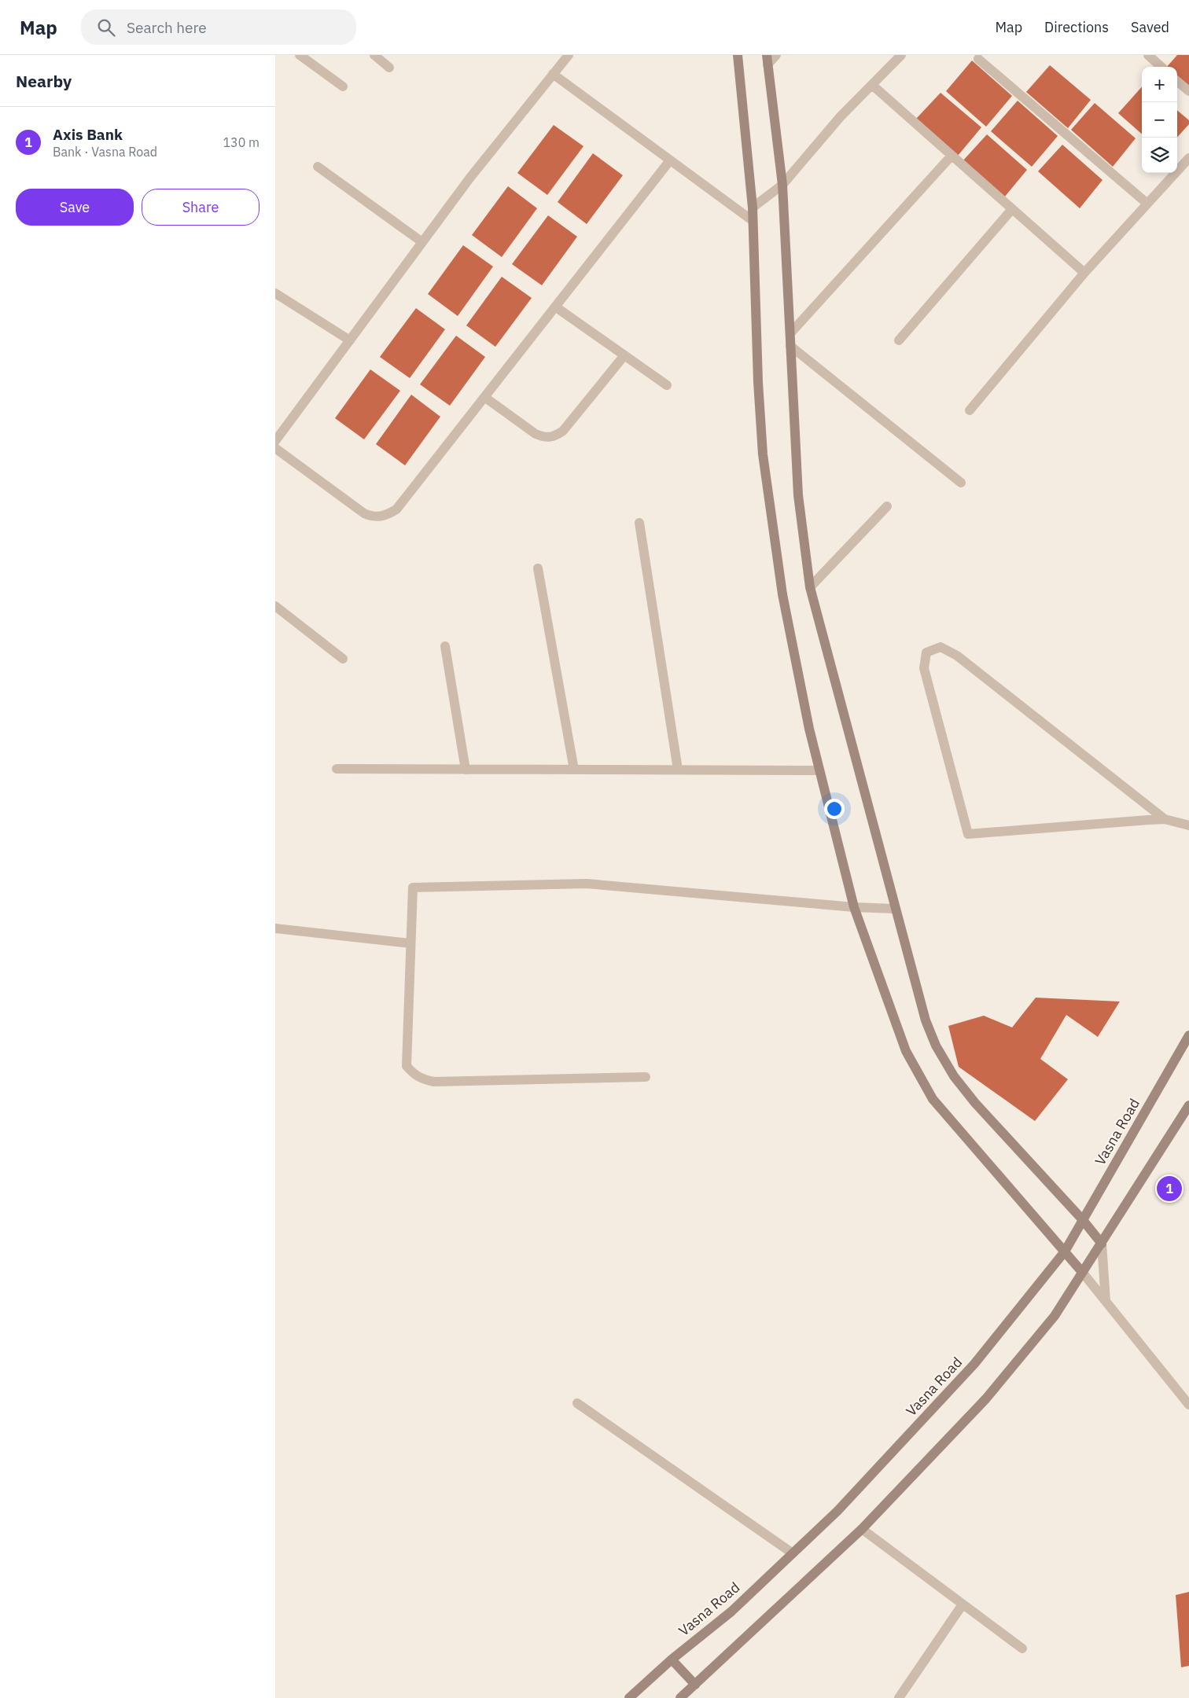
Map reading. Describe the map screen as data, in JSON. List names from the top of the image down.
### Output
{
  "streets": {
    "street": ["Vasna Road"]
  },
  "page": {
    "header": "Map",
    "search": "Search here",
    "nav": ["Map", "Directions", "Saved"],
    "heading": "Nearby",
    "map_buttons": ["+", "−"],
    "list": [
      {
        "mark": "1",
        "name": "Axis Bank",
        "note": "Bank · Vasna Road",
        "value": "130 m"
      }
    ],
    "buttons": ["Save", "Share"],
    "pins": "1"
  }
}
